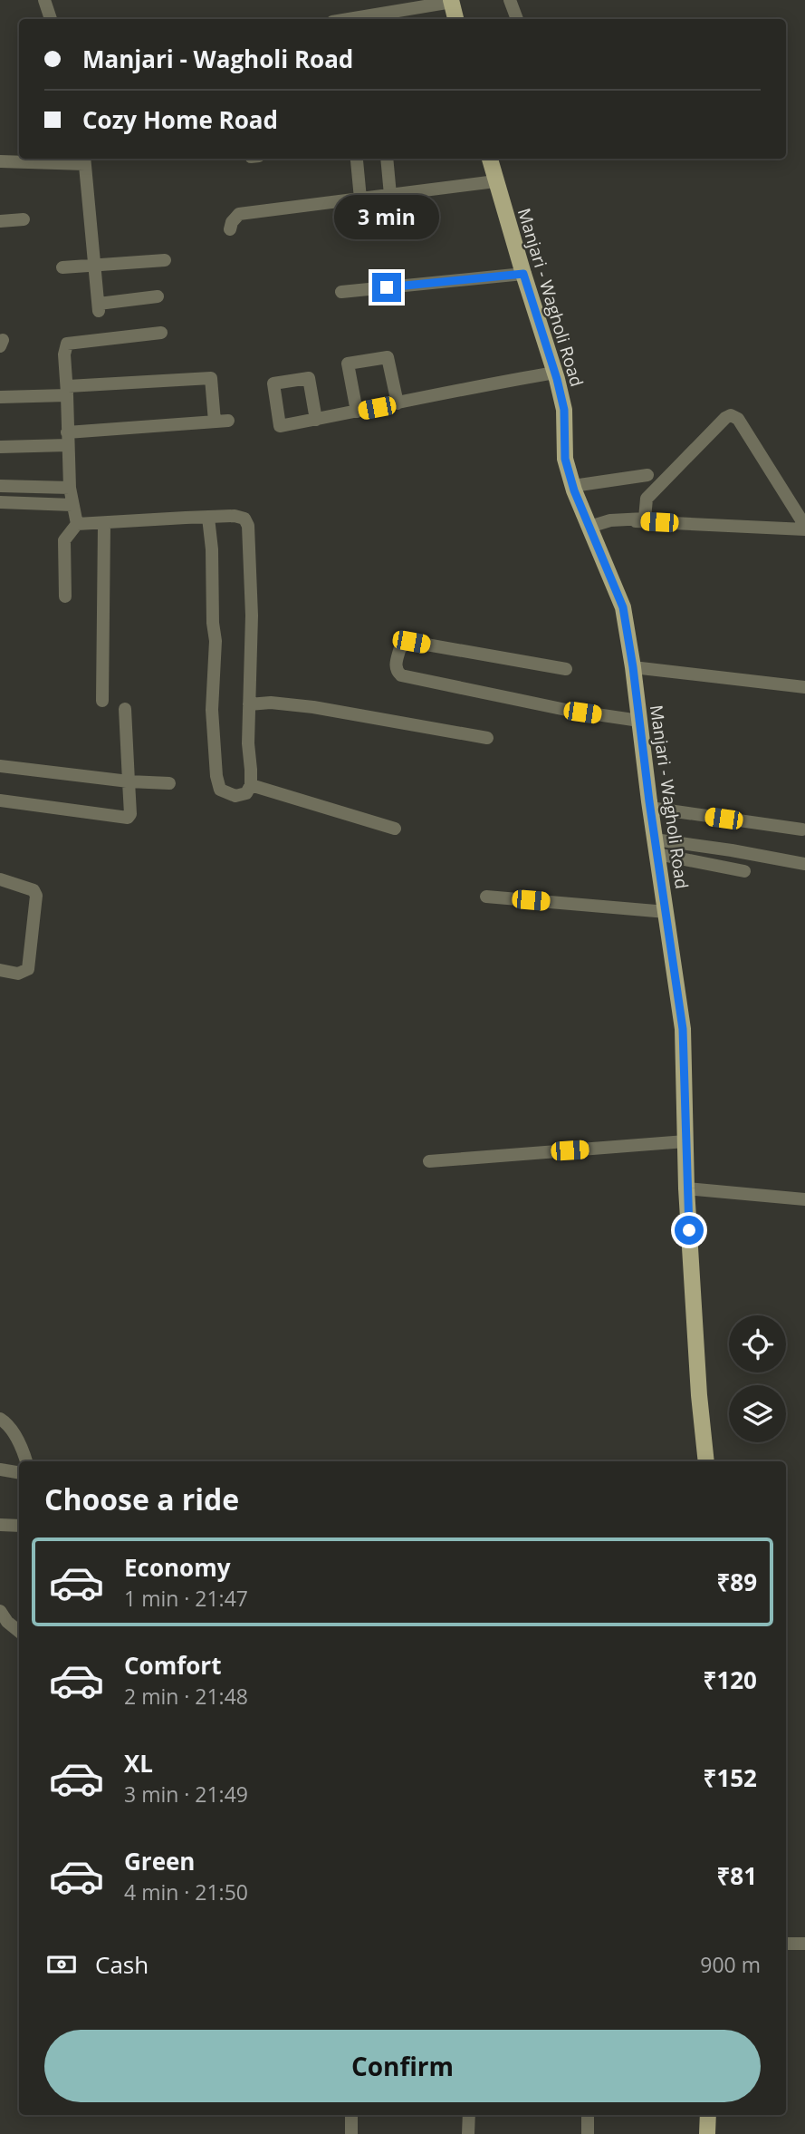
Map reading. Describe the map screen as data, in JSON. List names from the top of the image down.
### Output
{
  "streets": {
    "main road": ["Manjari - Wagholi Road"]
  },
  "page": {
    "banner": ["Manjari - Wagholi Road", "Cozy Home Road"],
    "bubble": "3 min",
    "heading": "Choose a ride",
    "list": [
      {
        "name": "Economy",
        "note": "1 min · 21:47",
        "value": "₹89"
      },
      {
        "name": "Comfort",
        "note": "2 min · 21:48",
        "value": "₹120"
      },
      {
        "name": "XL",
        "note": "3 min · 21:49",
        "value": "₹152"
      },
      {
        "name": "Green",
        "note": "4 min · 21:50",
        "value": "₹81"
      }
    ],
    "pay": ["Cash", "900 m"],
    "buttons": "Confirm"
  }
}
